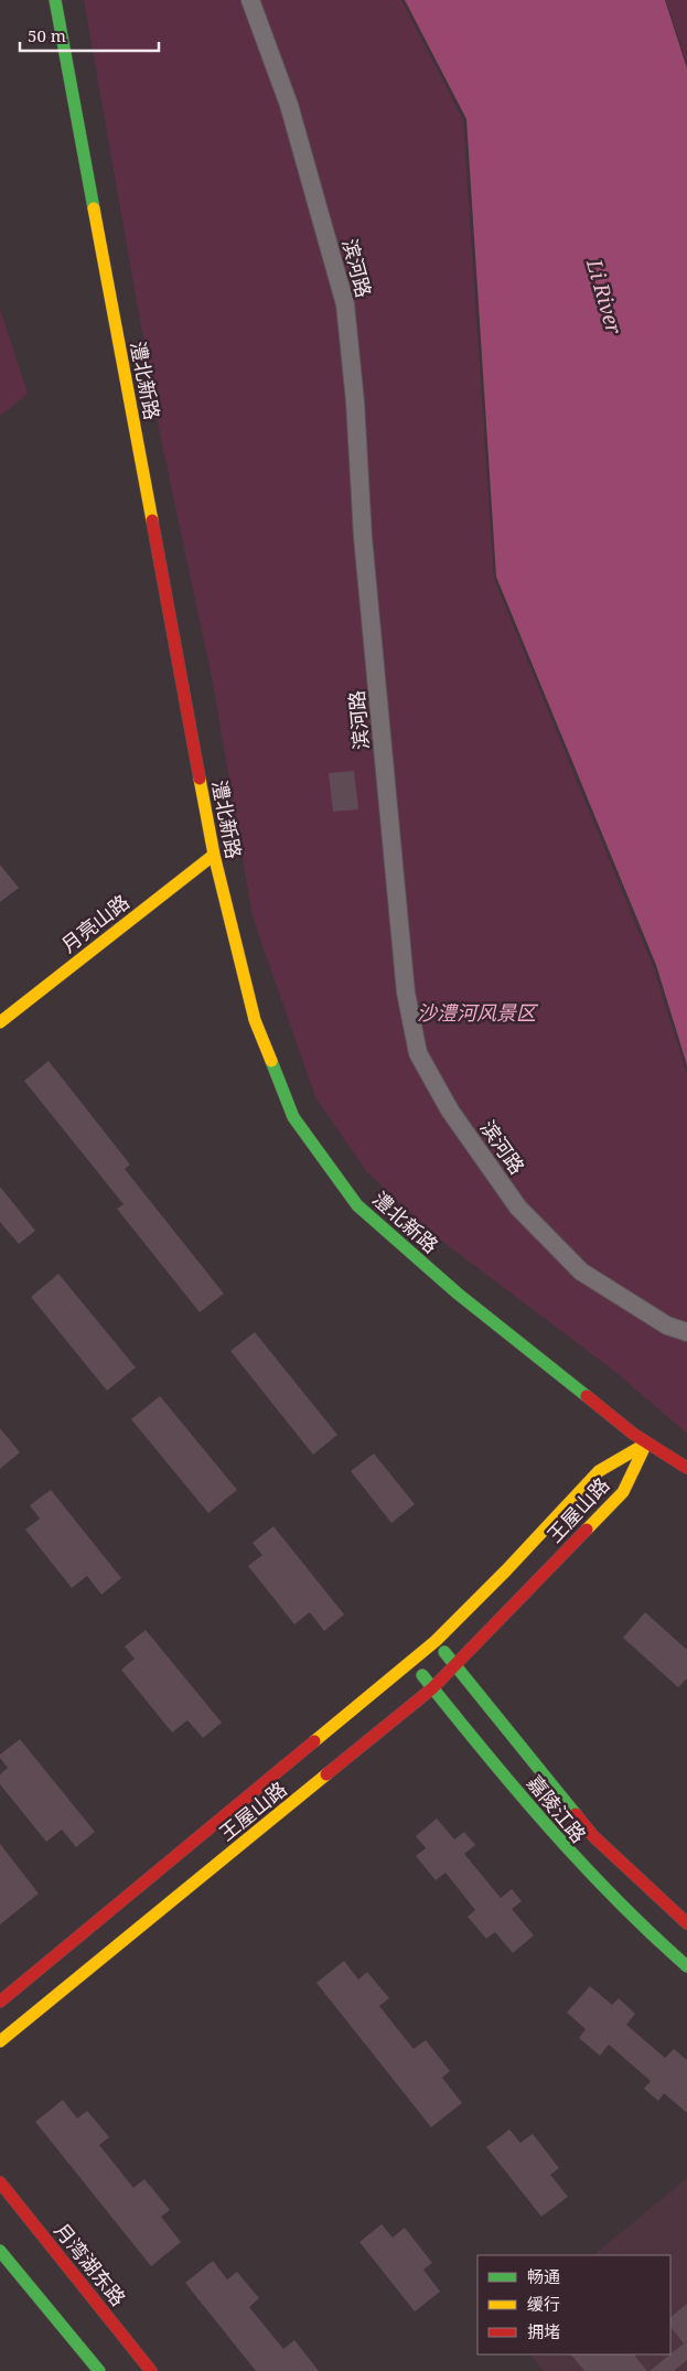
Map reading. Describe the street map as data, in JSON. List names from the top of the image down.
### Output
{
  "streets": {
    "street": [
      "滨河路",
      "澧北新路",
      "月亮山路",
      "王屋山路",
      "嘉陵江路",
      "月湾湖东路"
    ]
  },
  "crossings": [
    ["澧北新路", "月亮山路"],
    ["澧北新路", "王屋山路"],
    ["王屋山路", "嘉陵江路"]
  ],
  "water": ["Li River"],
  "parks": ["沙澧河风景区"],
  "legend": ["畅通", "缓行", "拥堵"],
  "scale_bar": "50 m"
}
